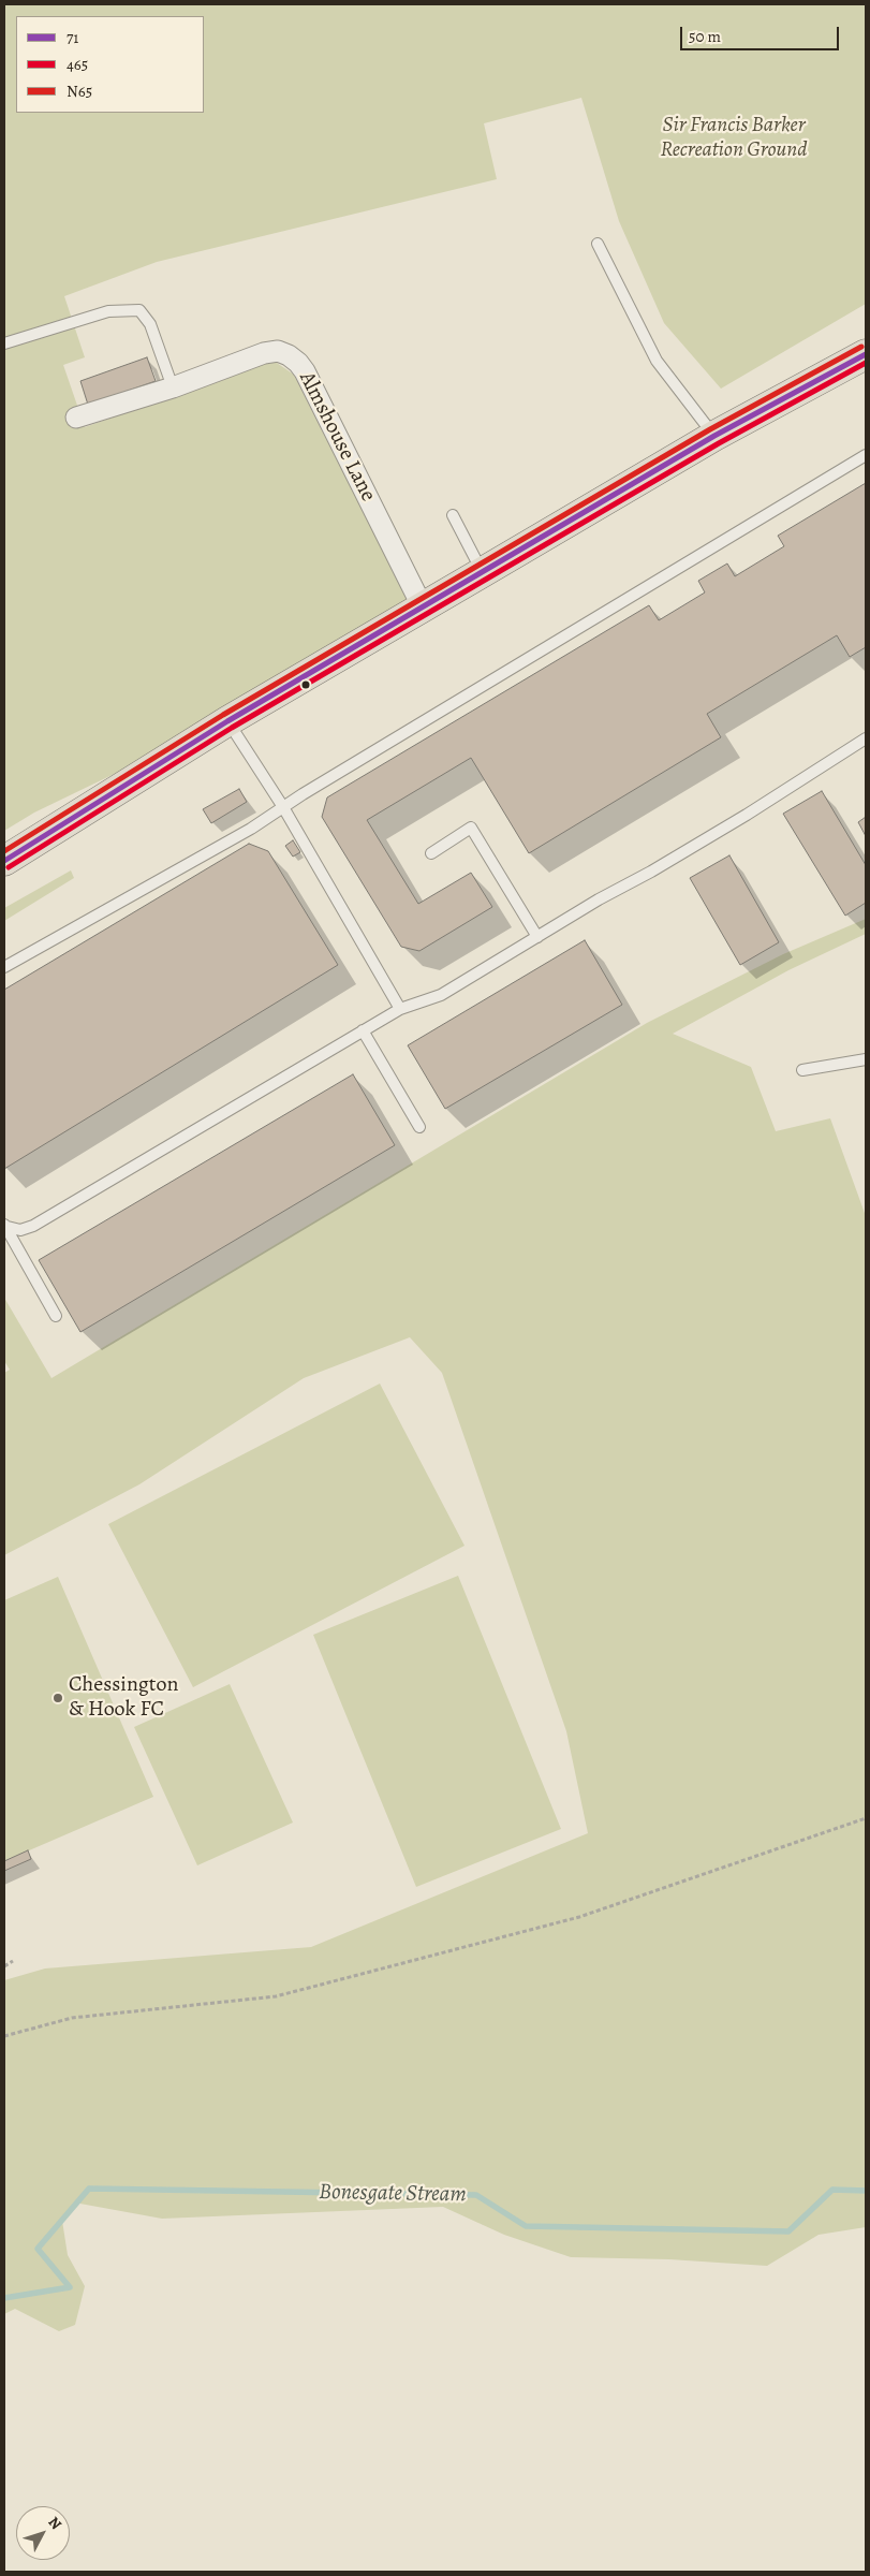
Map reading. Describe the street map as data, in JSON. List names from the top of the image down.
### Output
{
  "streets": {
    "street": ["Almshouse Lane"]
  },
  "water": ["Bonesgate Stream"],
  "parks": ["Sir Francis Barker Recreation Ground"],
  "places": ["Chessington & Hook FC"],
  "lines": ["transit line N65", "transit line 71", "transit line 465"],
  "legend": ["71", "465", "N65"],
  "scale_bar": "50 m",
  "north": "top right"
}
